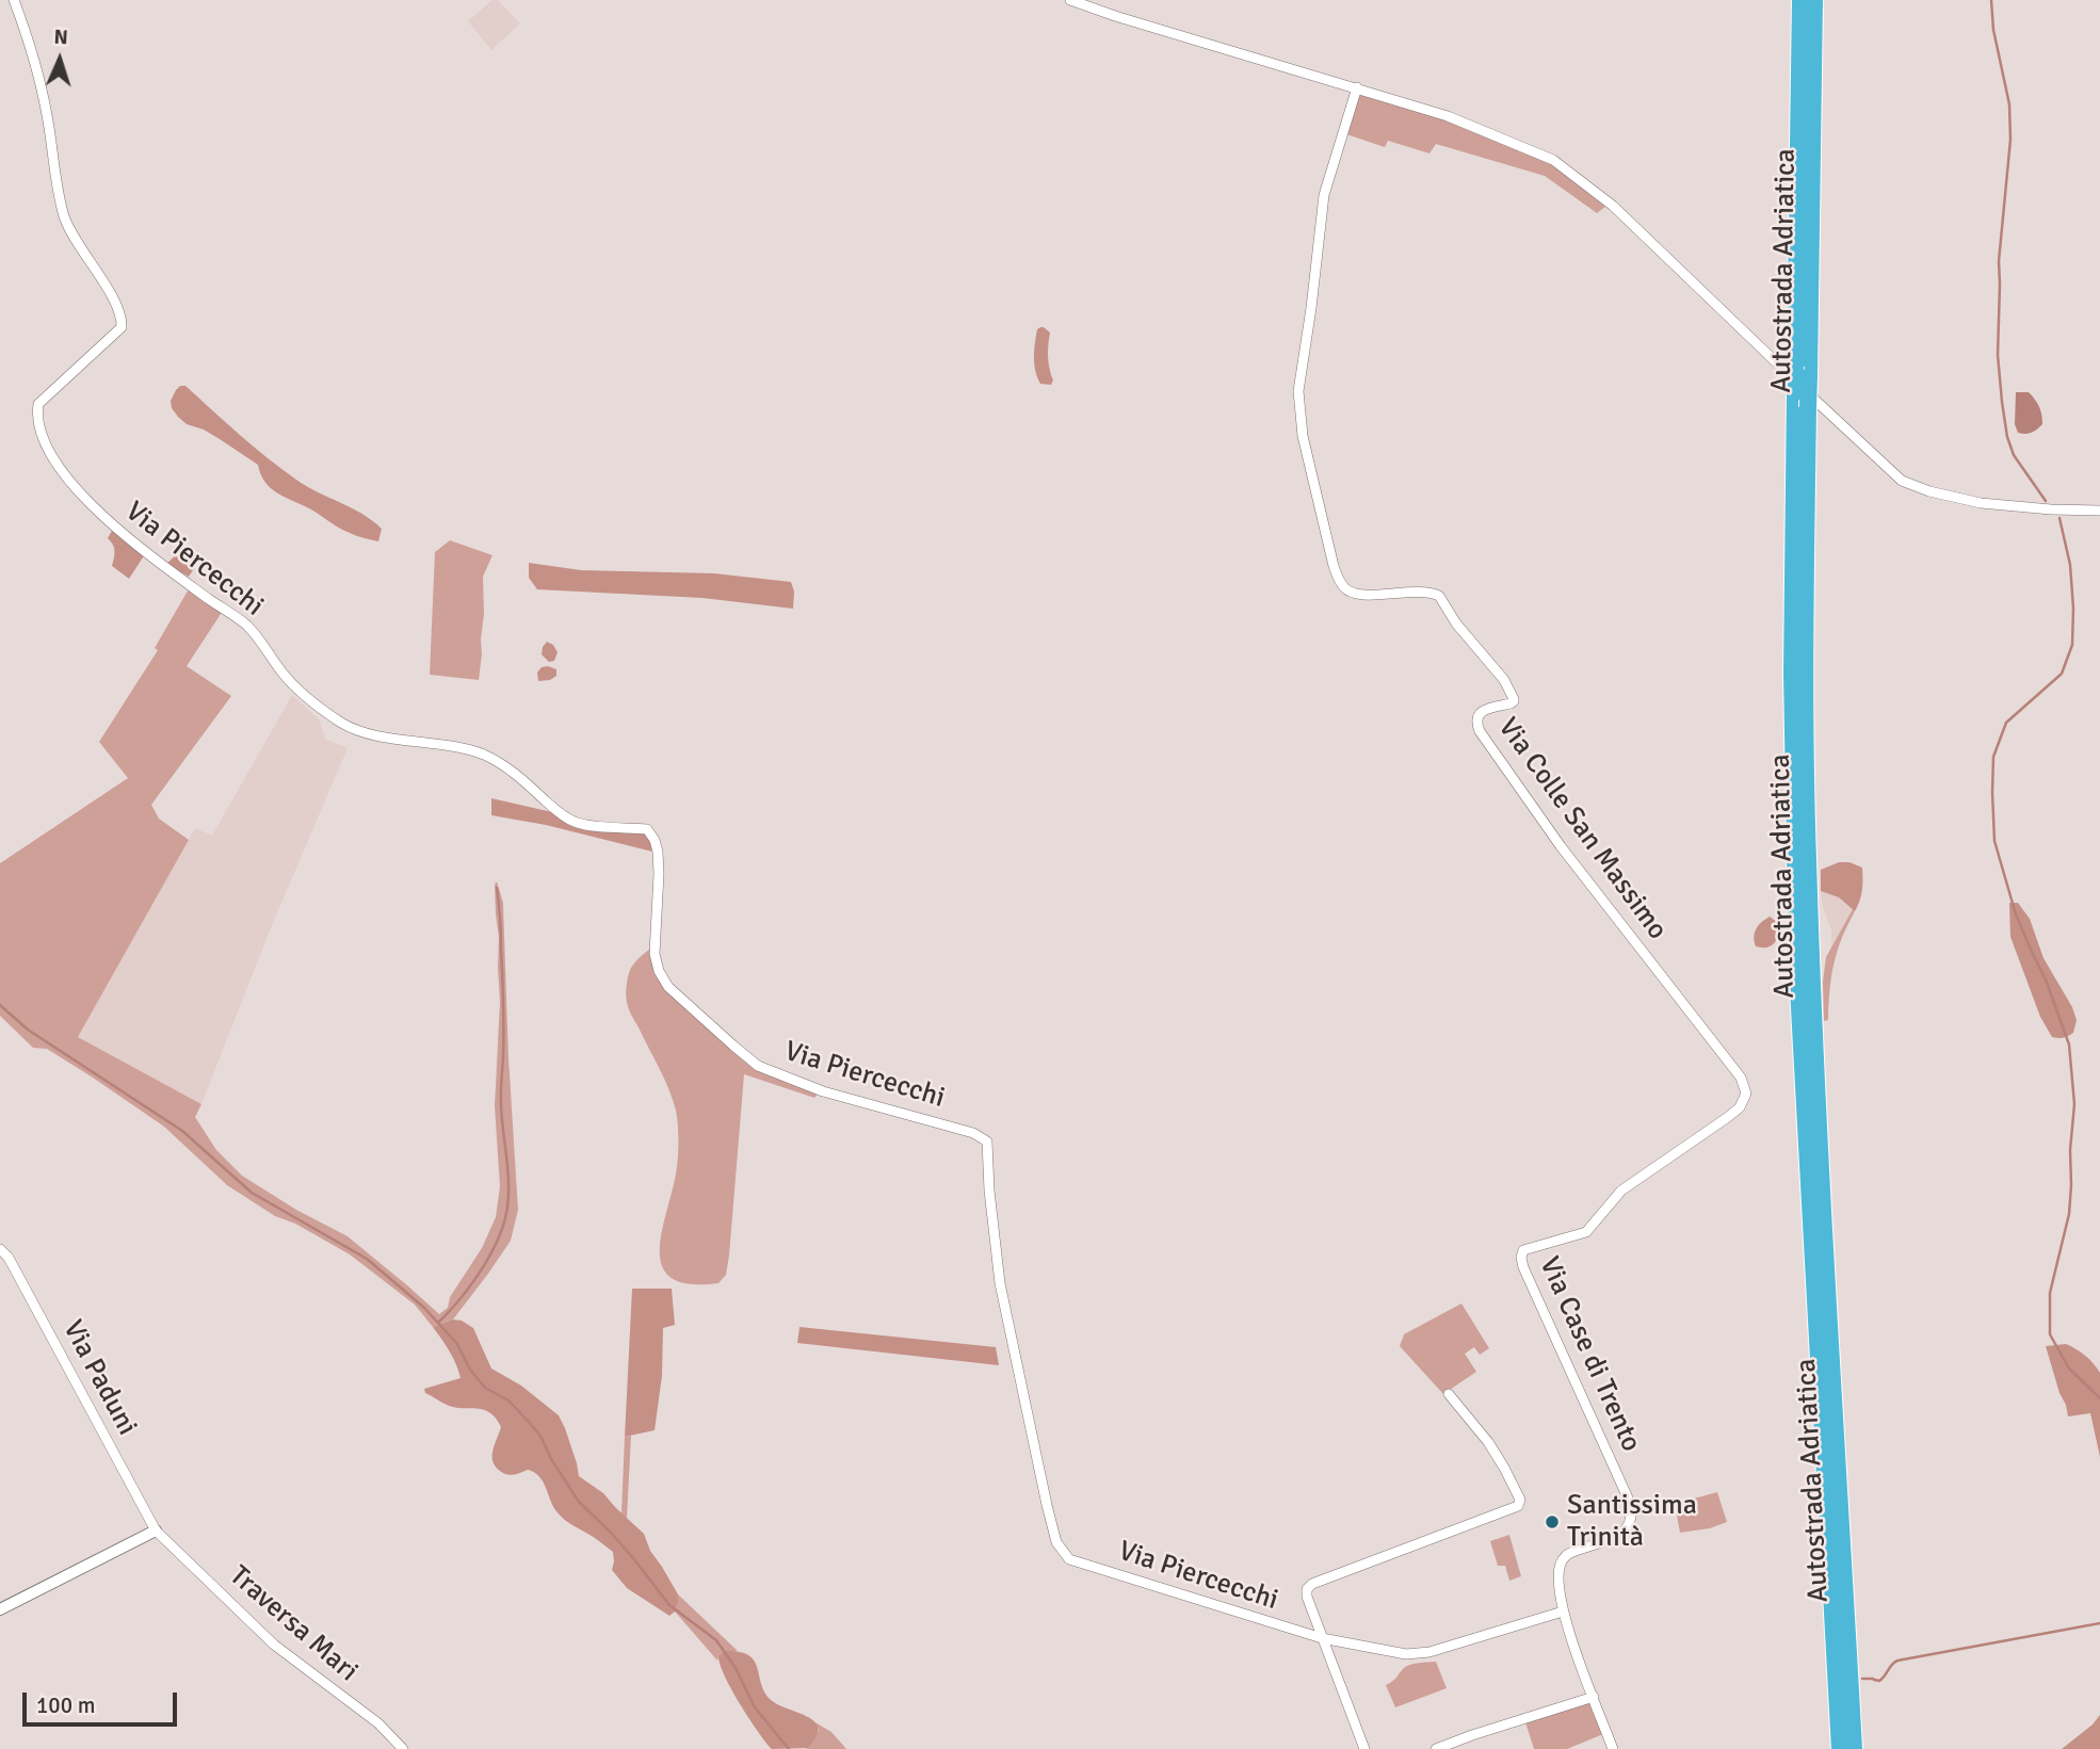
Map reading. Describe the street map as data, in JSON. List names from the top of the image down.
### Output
{
  "streets": {
    "highway": ["Autostrada Adriatica"],
    "street": [
      "Via Piercecchi",
      "Via Colle San Massimo",
      "Via Case di Trento",
      "Via Paduni",
      "Traversa Mari"
    ]
  },
  "crossings": [
    ["Via Piercecchi", "Via Case di Trento"],
    ["Via Colle San Massimo", "Via Case di Trento"],
    ["Via Paduni", "Traversa Mari"]
  ],
  "places": ["Santissima Trinità"],
  "scale_bar": "100 m",
  "north": "top"
}
